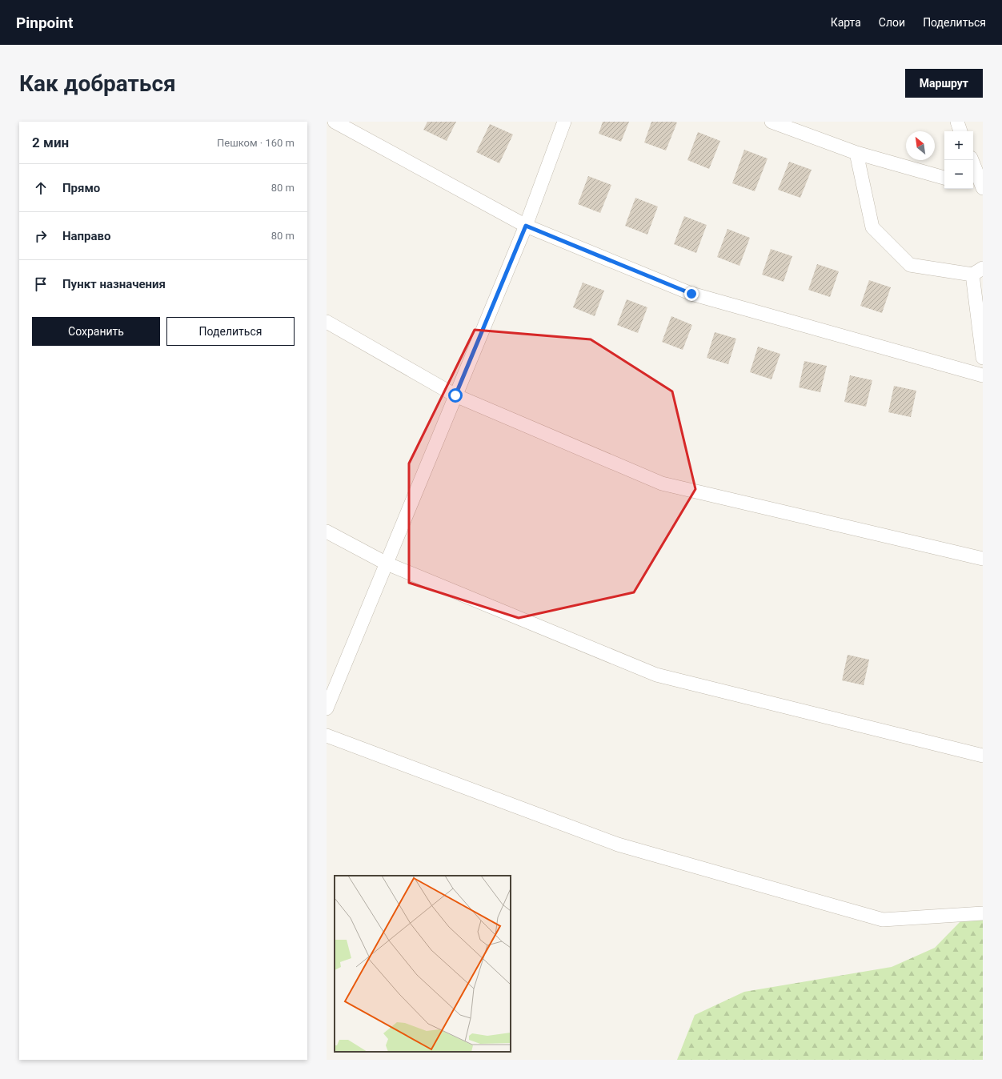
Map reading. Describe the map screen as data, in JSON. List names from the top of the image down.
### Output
{
  "north": "top left",
  "page": {
    "header": "Pinpoint",
    "nav": ["Карта", "Слои", "Поделиться"],
    "buttons": [
      "Маршрут",
      ["Сохранить", "Поделиться"]
    ],
    "title": "Как добраться",
    "heading": ["2 мин", "Пешком · 160 m"],
    "map_buttons": ["+", "−"],
    "list": [
      ["Прямо", "80 m"],
      ["Направо", "80 m"],
      "Пункт назначения"
    ]
  }
}
